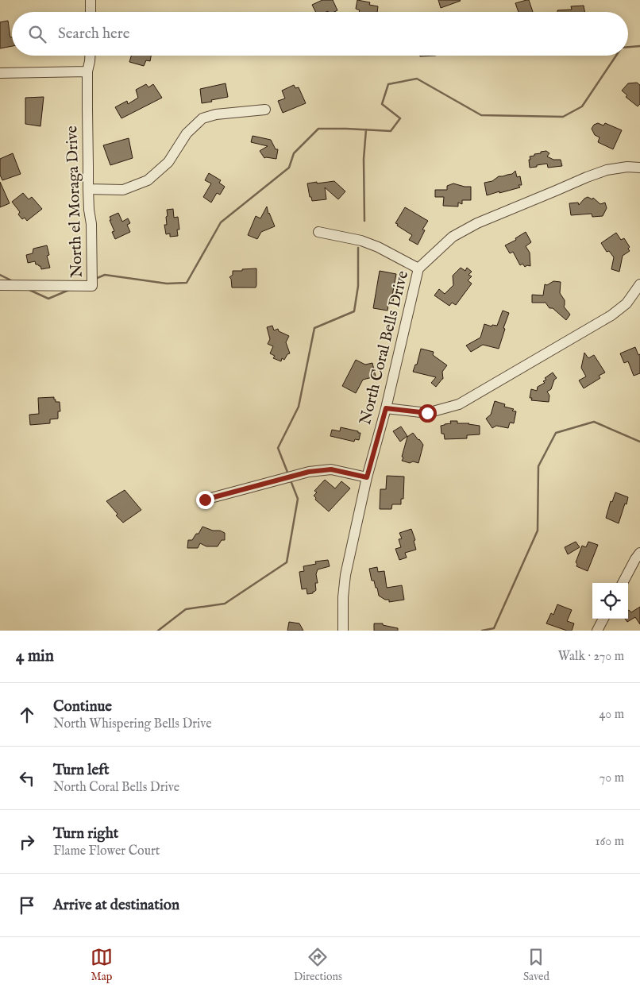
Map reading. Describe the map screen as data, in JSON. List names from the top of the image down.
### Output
{
  "streets": {
    "street": ["North el Moraga Drive", "North Coral Bells Drive"]
  },
  "page": {
    "search": "Search here",
    "heading": ["4 min", "Walk · 270 m"],
    "list": [
      ["Continue", "North Whispering Bells Drive", "40 m"],
      ["Turn left", "North Coral Bells Drive", "70 m"],
      ["Turn right", "Flame Flower Court", "160 m"],
      "Arrive at destination"
    ],
    "nav": ["Map", "Directions", "Saved"]
  }
}
